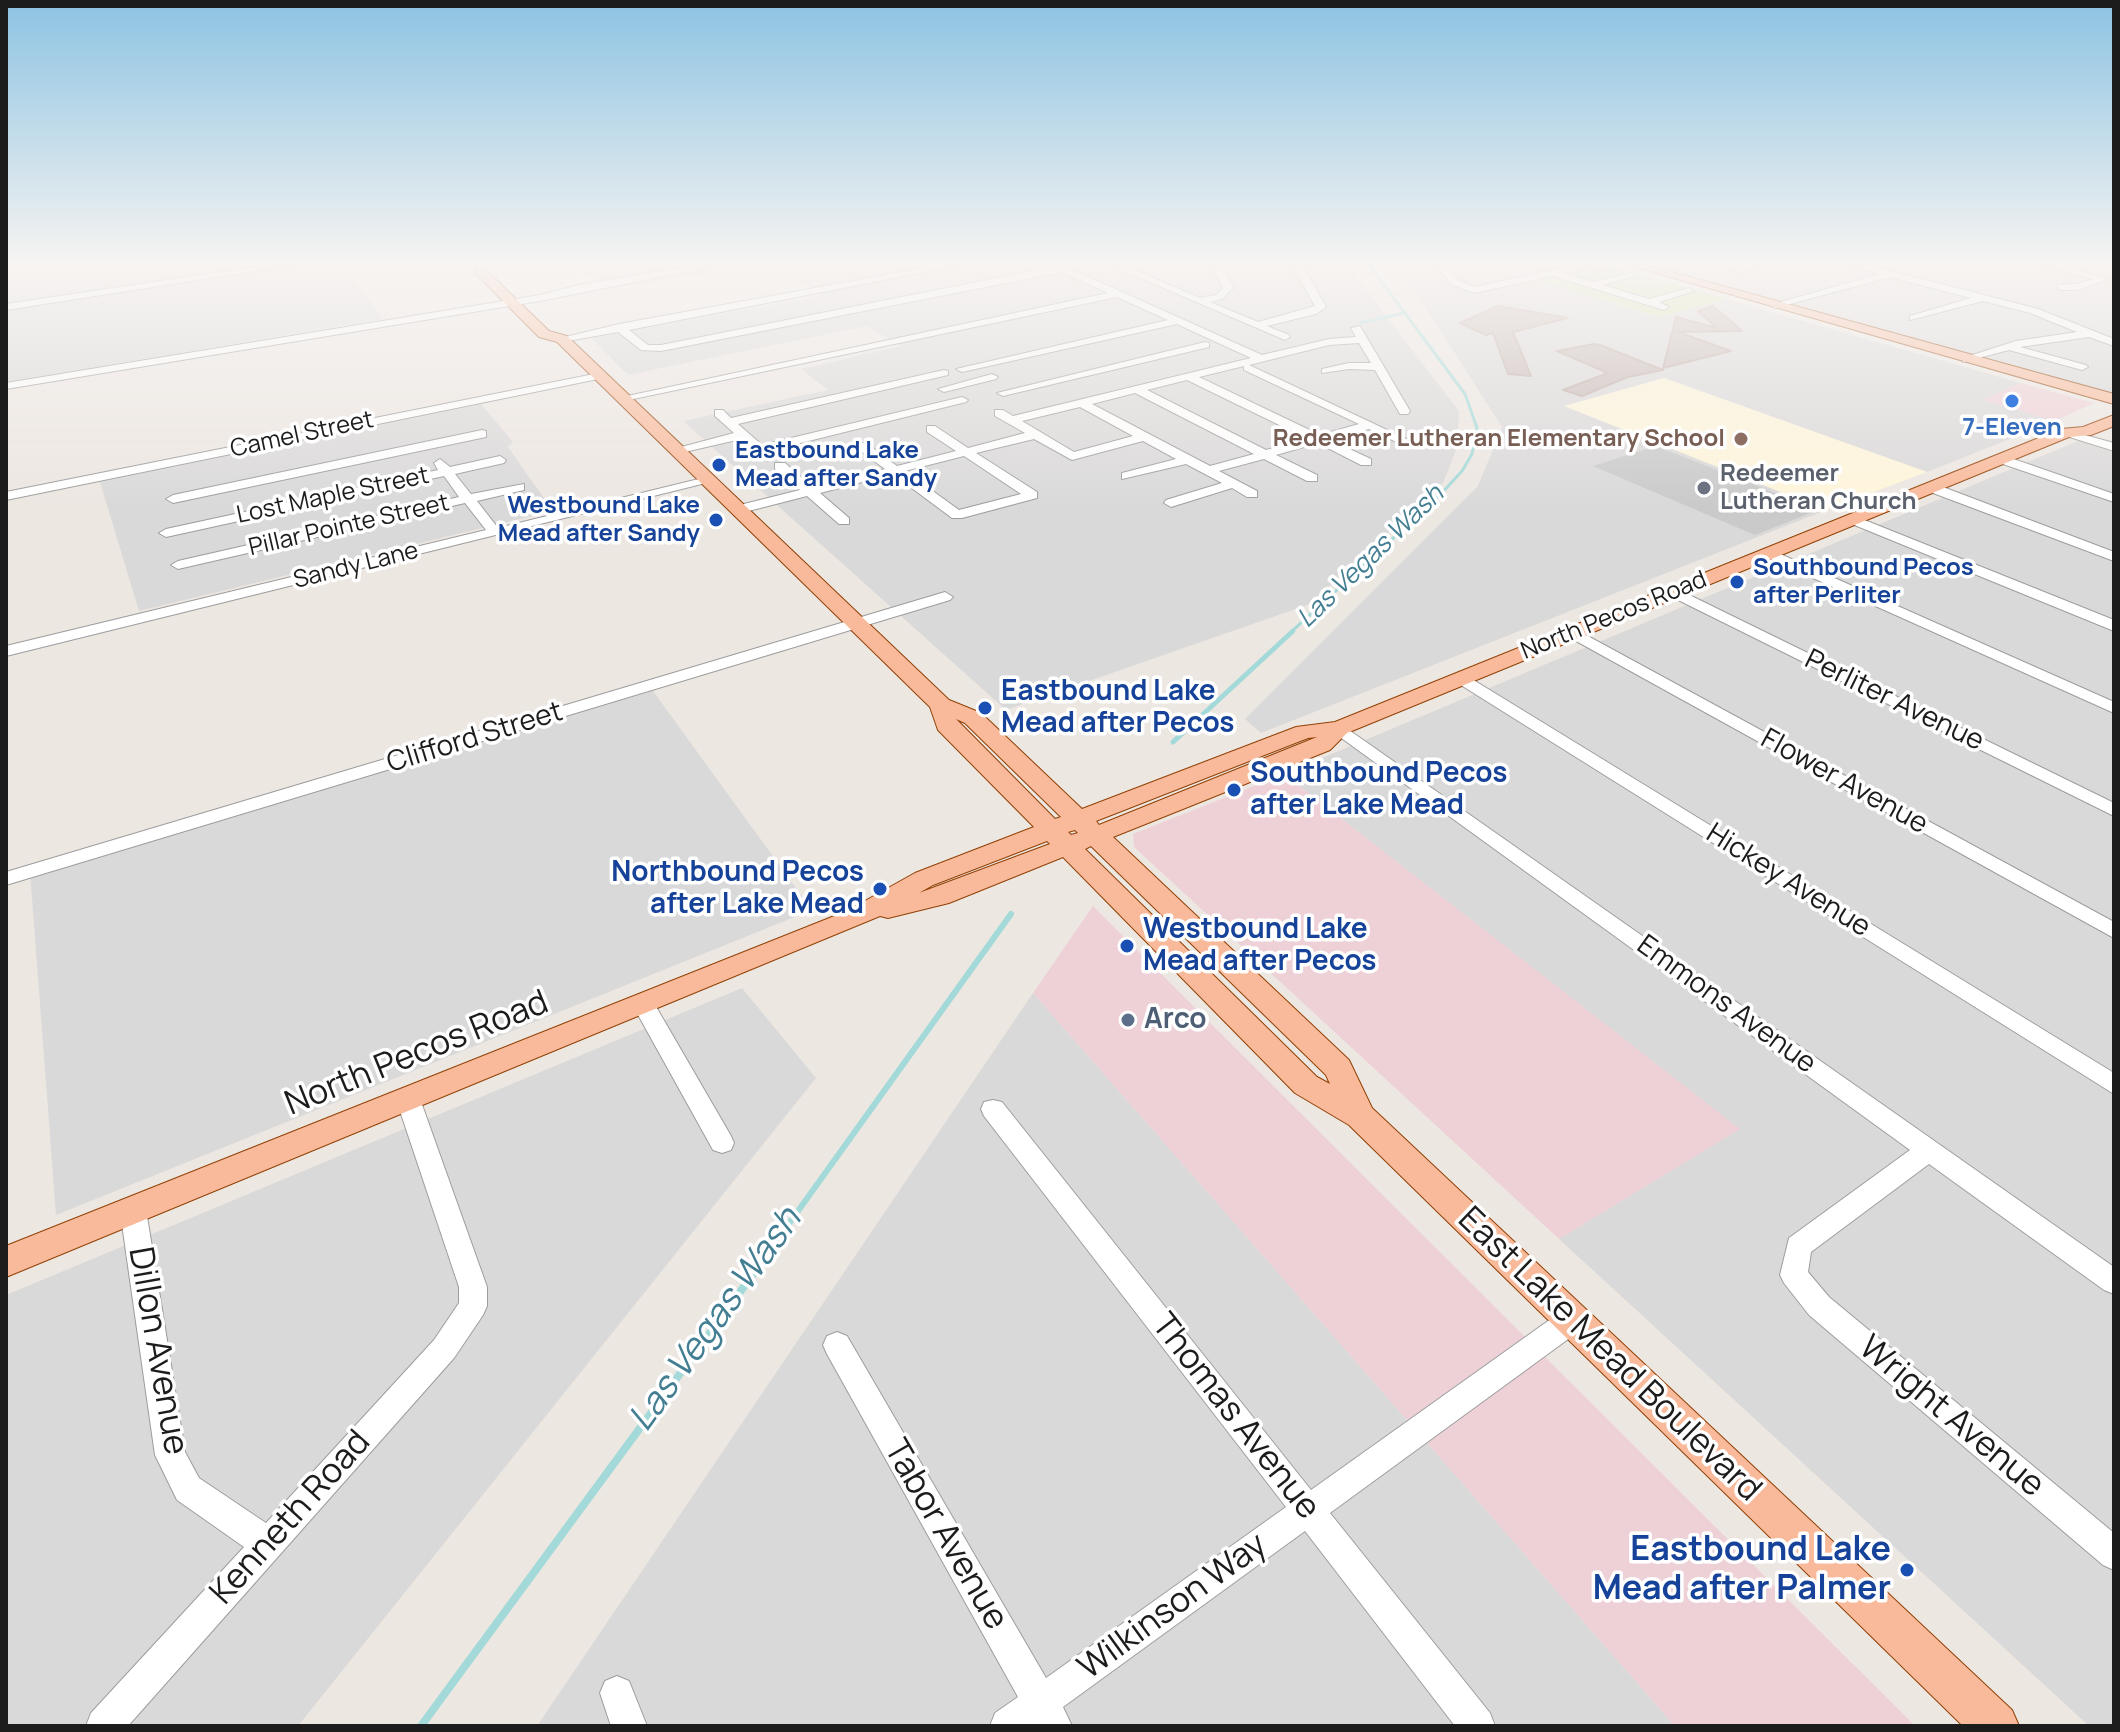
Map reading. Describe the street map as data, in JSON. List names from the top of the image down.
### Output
{
  "streets": {
    "main road": ["North Pecos Road", "East Lake Mead Boulevard"],
    "street": [
      "Camel Street",
      "Lost Maple Street",
      "Pillar Pointe Street",
      "Sandy Lane",
      "Perliter Avenue",
      "Clifford Street",
      "Flower Avenue",
      "Hickey Avenue",
      "Emmons Avenue",
      "Dillon Avenue",
      "Thomas Avenue",
      "Wright Avenue",
      "Kenneth Road",
      "Tabor Avenue",
      "Wilkinson Way"
    ]
  },
  "crossings": [
    ["Camel Street", "East Lake Mead Boulevard"],
    ["Sandy Lane", "East Lake Mead Boulevard"],
    ["North Pecos Road", "Perliter Avenue"],
    ["North Pecos Road", "Flower Avenue"],
    ["North Pecos Road", "Hickey Avenue"],
    ["North Pecos Road", "Emmons Avenue"],
    ["North Pecos Road", "Dillon Avenue"],
    ["North Pecos Road", "East Lake Mead Boulevard"],
    ["North Pecos Road", "Kenneth Road"],
    ["Clifford Street", "East Lake Mead Boulevard"],
    ["Emmons Avenue", "Wright Avenue"],
    ["Dillon Avenue", "Kenneth Road"],
    ["East Lake Mead Boulevard", "Wilkinson Way"],
    ["Thomas Avenue", "Wilkinson Way"],
    ["Tabor Avenue", "Wilkinson Way"]
  ],
  "water": ["Las Vegas Wash"],
  "places": [
    "7-Eleven",
    "Redeemer Lutheran Elementary School",
    "Eastbound Lake Mead after Sandy",
    "Redeemer Lutheran Church",
    "Westbound Lake Mead after Sandy",
    "Southbound Pecos after Perliter",
    "Eastbound Lake Mead after Pecos",
    "Southbound Pecos after Lake Mead",
    "Northbound Pecos after Lake Mead",
    "Westbound Lake Mead after Pecos",
    "Arco",
    "Eastbound Lake Mead after Palmer"
  ]
}
